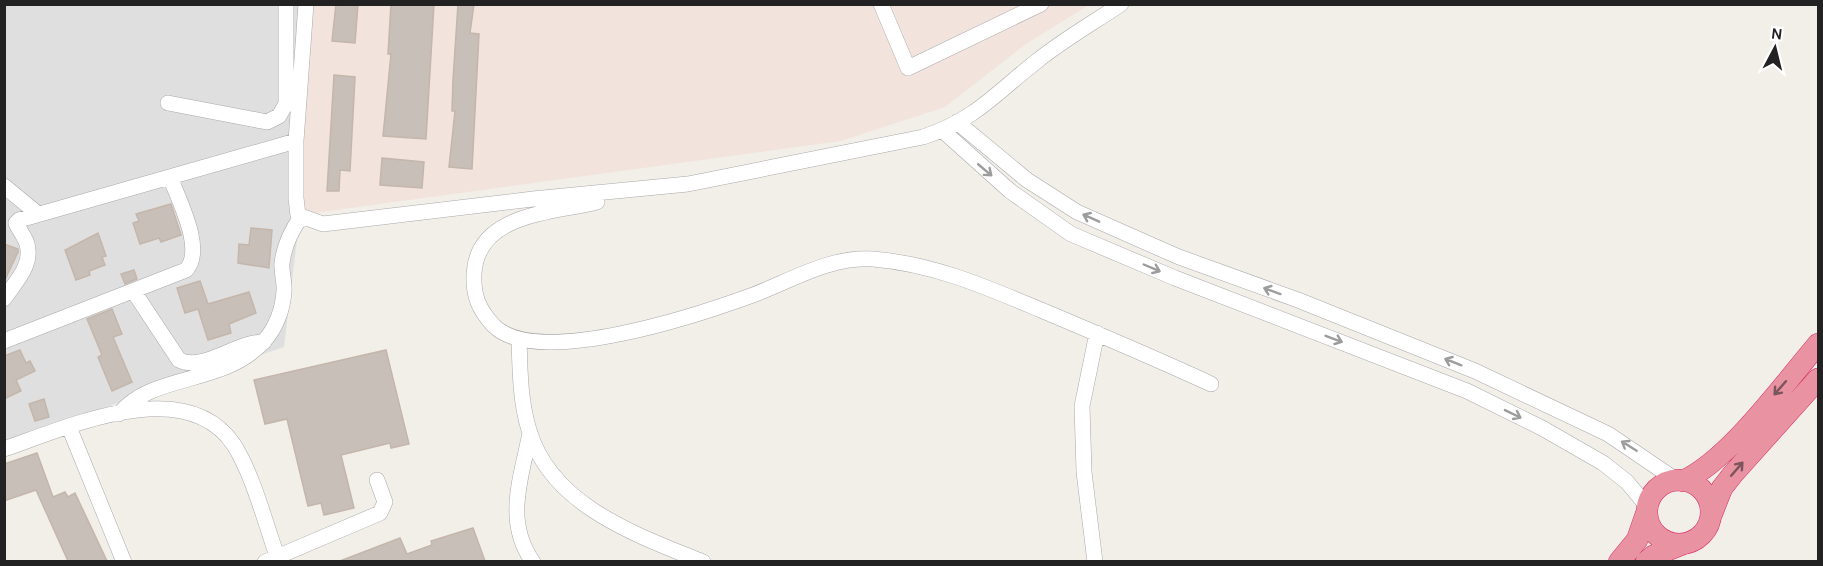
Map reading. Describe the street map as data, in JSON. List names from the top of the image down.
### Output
{
  "north": "top"
}
